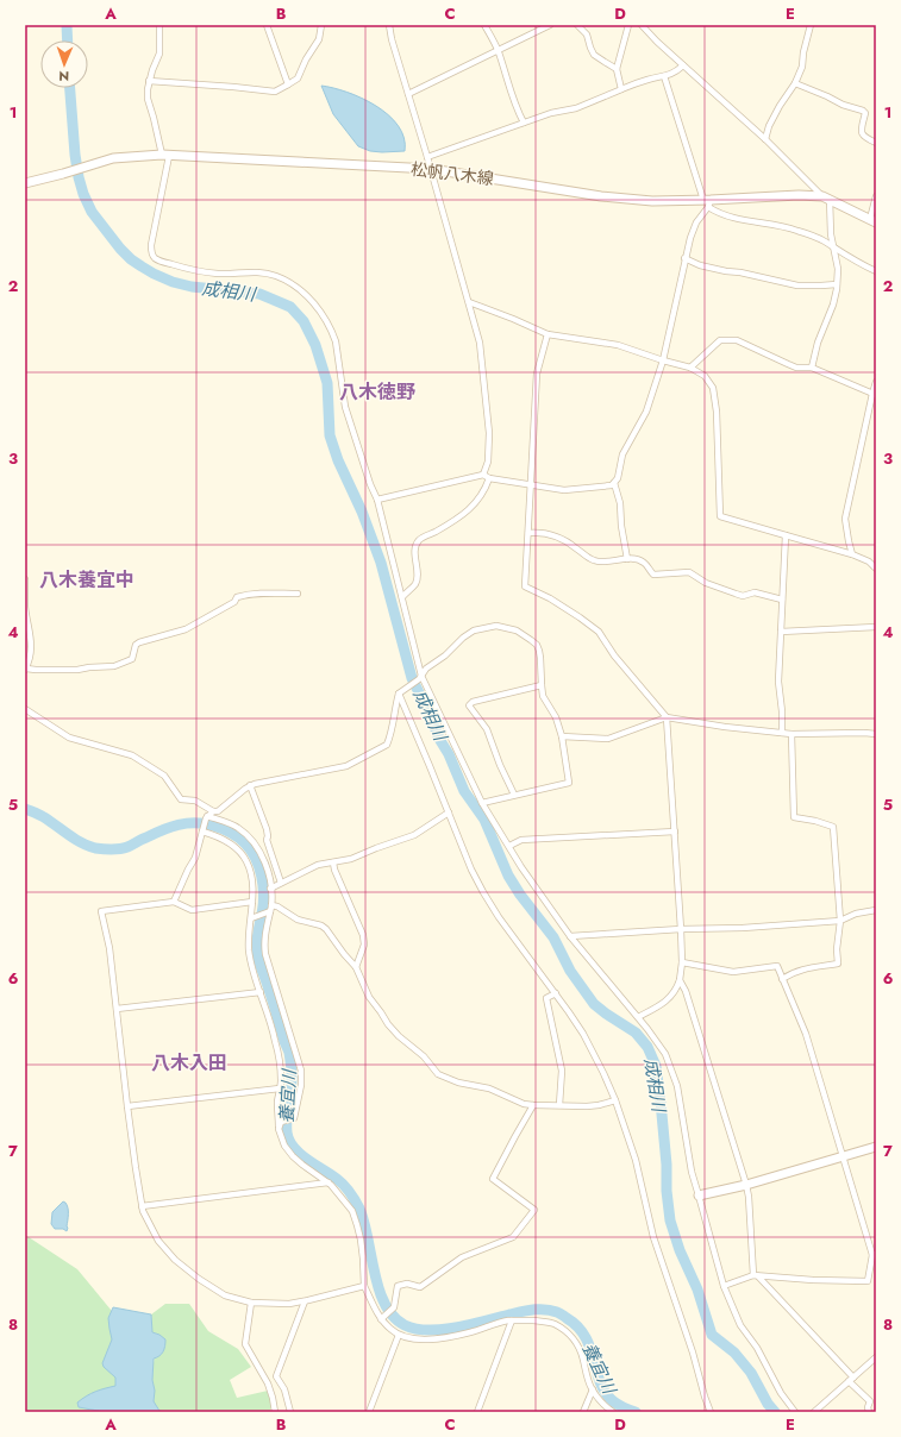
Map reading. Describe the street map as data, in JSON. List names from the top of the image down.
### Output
{
  "streets": {
    "main road": ["松帆八木線"]
  },
  "districts": ["八木徳野", "八木養宜中", "八木入田"],
  "water": ["成相川", "養宜川"],
  "north": "bottom",
  "grid": {
    "columns": [
      "A",
      "B",
      "C",
      "D",
      "E"
    ],
    "rows": [
      "1",
      "2",
      "3",
      "4",
      "5",
      "6",
      "7",
      "8"
    ]
  }
}
